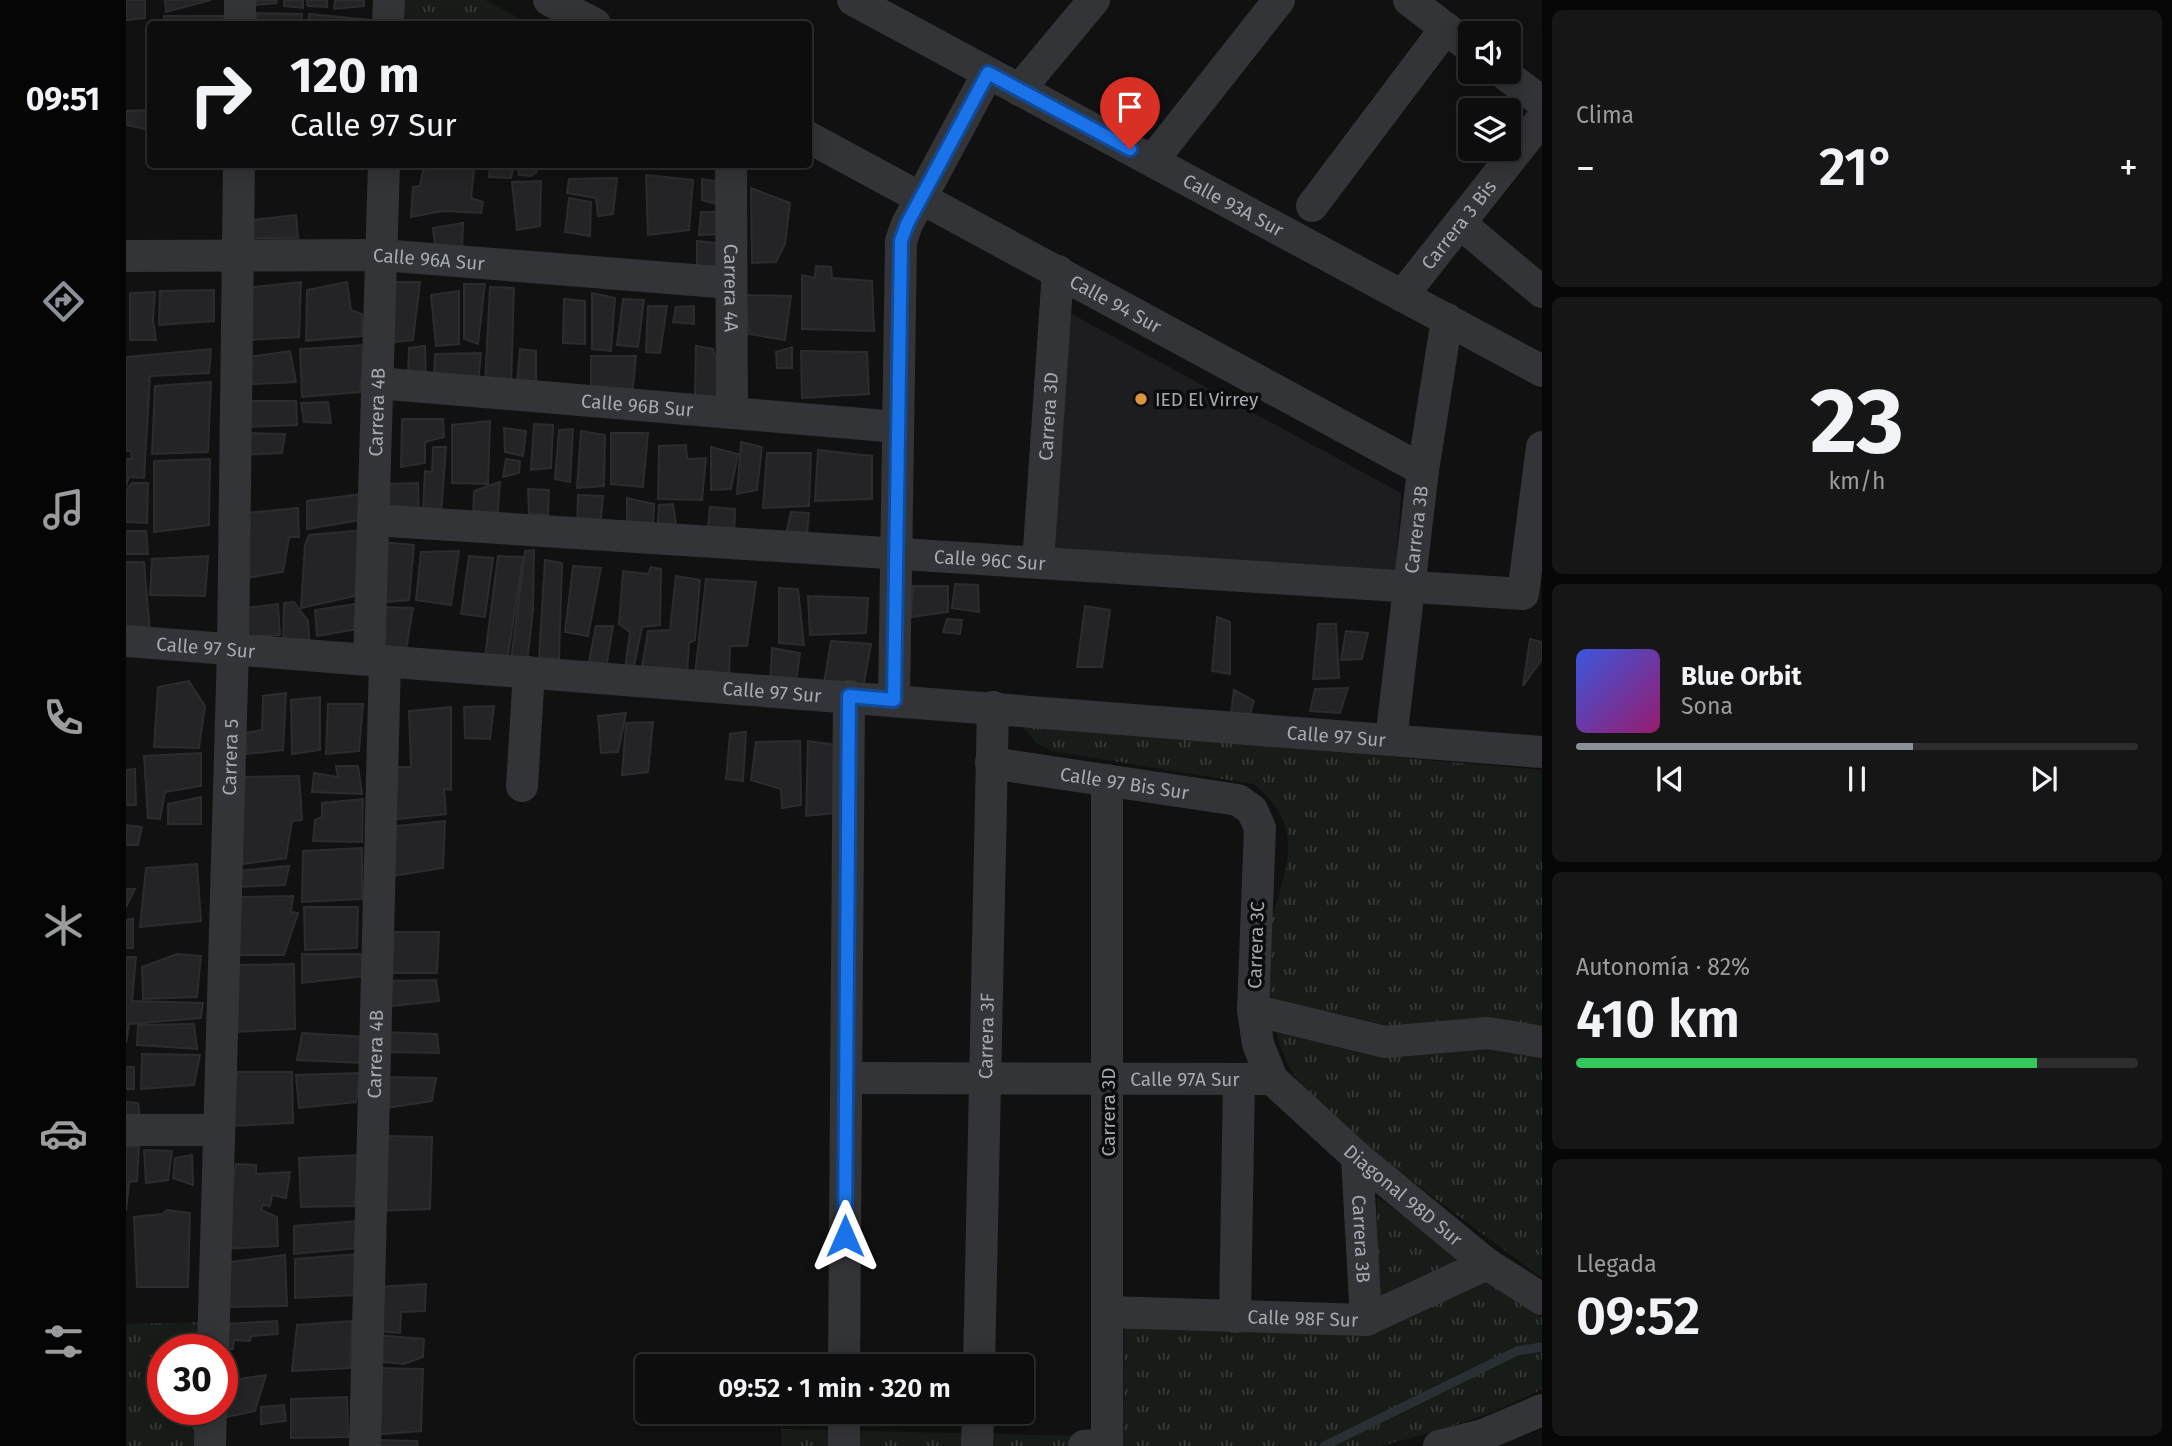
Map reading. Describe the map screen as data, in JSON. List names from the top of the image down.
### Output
{
  "streets": {
    "street": [
      "Calle 93A Sur",
      "Carrera 3 Bis",
      "Calle 96A Sur",
      "Carrera 4A",
      "Calle 94 Sur",
      "Calle 96B Sur",
      "Carrera 4B",
      "Carrera 3D",
      "Carrera 3B",
      "Calle 96C Sur",
      "Calle 97 Sur",
      "Carrera 5",
      "Calle 97 Bis Sur",
      "Carrera 3C",
      "Carrera 3F",
      "Calle 97A Sur",
      "Diagonal 98D Sur",
      "Calle 98F Sur"
    ]
  },
  "crossings": [
    ["Calle 93A Sur", "Carrera 3 Bis"],
    ["Calle 93A Sur", "Carrera 3B"],
    ["Calle 96A Sur", "Carrera 4A"],
    ["Calle 96A Sur", "Carrera 4B"],
    ["Calle 96A Sur", "Carrera 5"],
    ["Carrera 4A", "Calle 96B Sur"],
    ["Calle 94 Sur", "Carrera 3D"],
    ["Calle 94 Sur", "Carrera 3B"],
    ["Calle 96B Sur", "Carrera 4B"],
    ["Carrera 4B", "Calle 96C Sur"],
    ["Carrera 4B", "Calle 97 Sur"],
    ["Carrera 3D", "Calle 96C Sur"],
    ["Carrera 3D", "Calle 97 Bis Sur"],
    ["Carrera 3D", "Calle 97A Sur"],
    ["Carrera 3D", "Calle 98F Sur"],
    ["Carrera 3B", "Calle 96C Sur"],
    ["Carrera 3B", "Calle 97 Sur"],
    ["Carrera 3B", "Diagonal 98D Sur"],
    ["Carrera 3B", "Calle 98F Sur"],
    ["Calle 97 Sur", "Carrera 5"],
    ["Calle 97 Sur", "Carrera 3F"],
    ["Calle 97 Bis Sur", "Carrera 3C"],
    ["Calle 97 Bis Sur", "Carrera 3F"],
    ["Carrera 3C", "Calle 97A Sur"],
    ["Carrera 3C", "Diagonal 98D Sur"],
    ["Carrera 3F", "Calle 97A Sur"],
    ["Calle 97A Sur", "Diagonal 98D Sur"],
    ["Diagonal 98D Sur", "Calle 98F Sur"]
  ],
  "places": ["IED El Virrey"],
  "page": {
    "tabs": "09:51",
    "tile": [
      "Clima",
      ["23", "km/h"],
      ["Autonomía · 82%", "410 km"],
      ["Llegada", "09:52"]
    ],
    "turn": ["120 m", "Calle 97 Sur"],
    "heat": ["−", "21°", "+"],
    "song": ["Blue Orbit", "Sona"],
    "limit": "30",
    "trip": "09:52 · 1 min · 320 m"
  }
}
